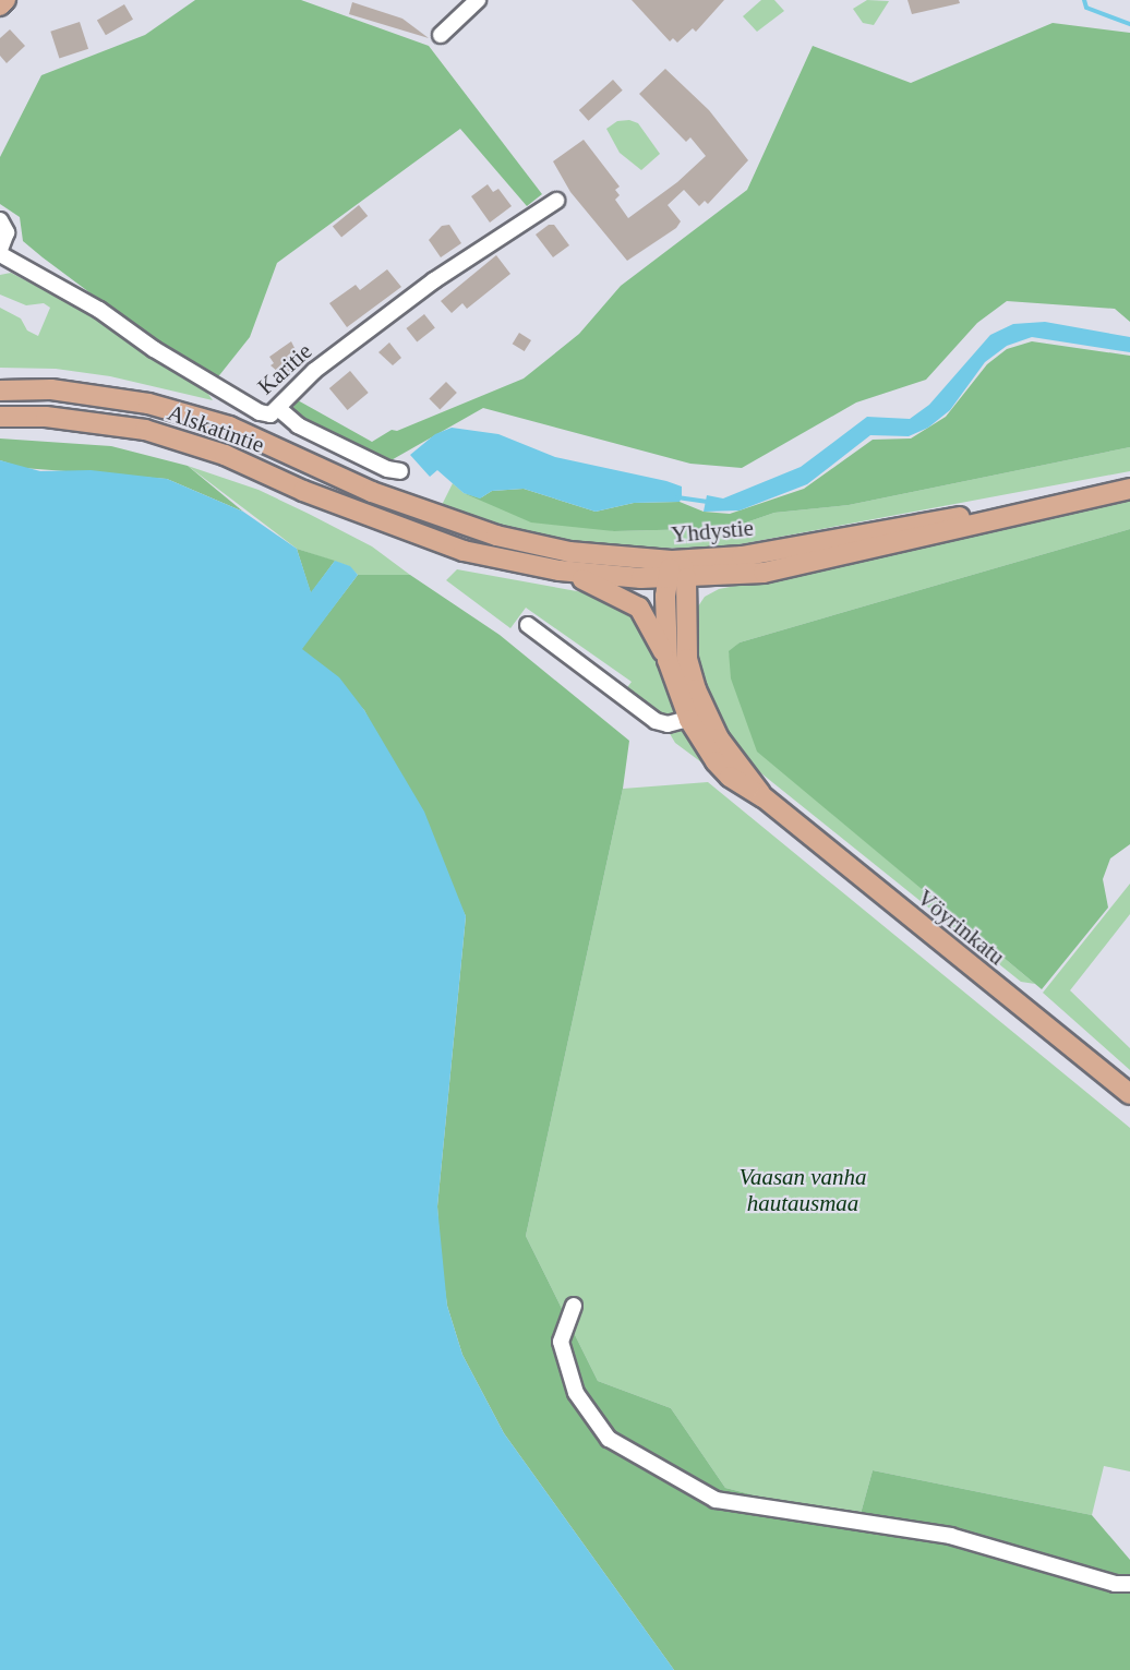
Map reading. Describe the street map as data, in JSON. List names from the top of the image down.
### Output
{
  "streets": {
    "main road": ["Alskatintie", "Yhdystie", "Vöyrinkatu"],
    "street": ["Karitie"]
  },
  "crossings": [
    ["Alskatintie", "Yhdystie"],
    ["Yhdystie", "Vöyrinkatu"]
  ],
  "parks": ["Vaasan vanha hautausmaa"]
}
